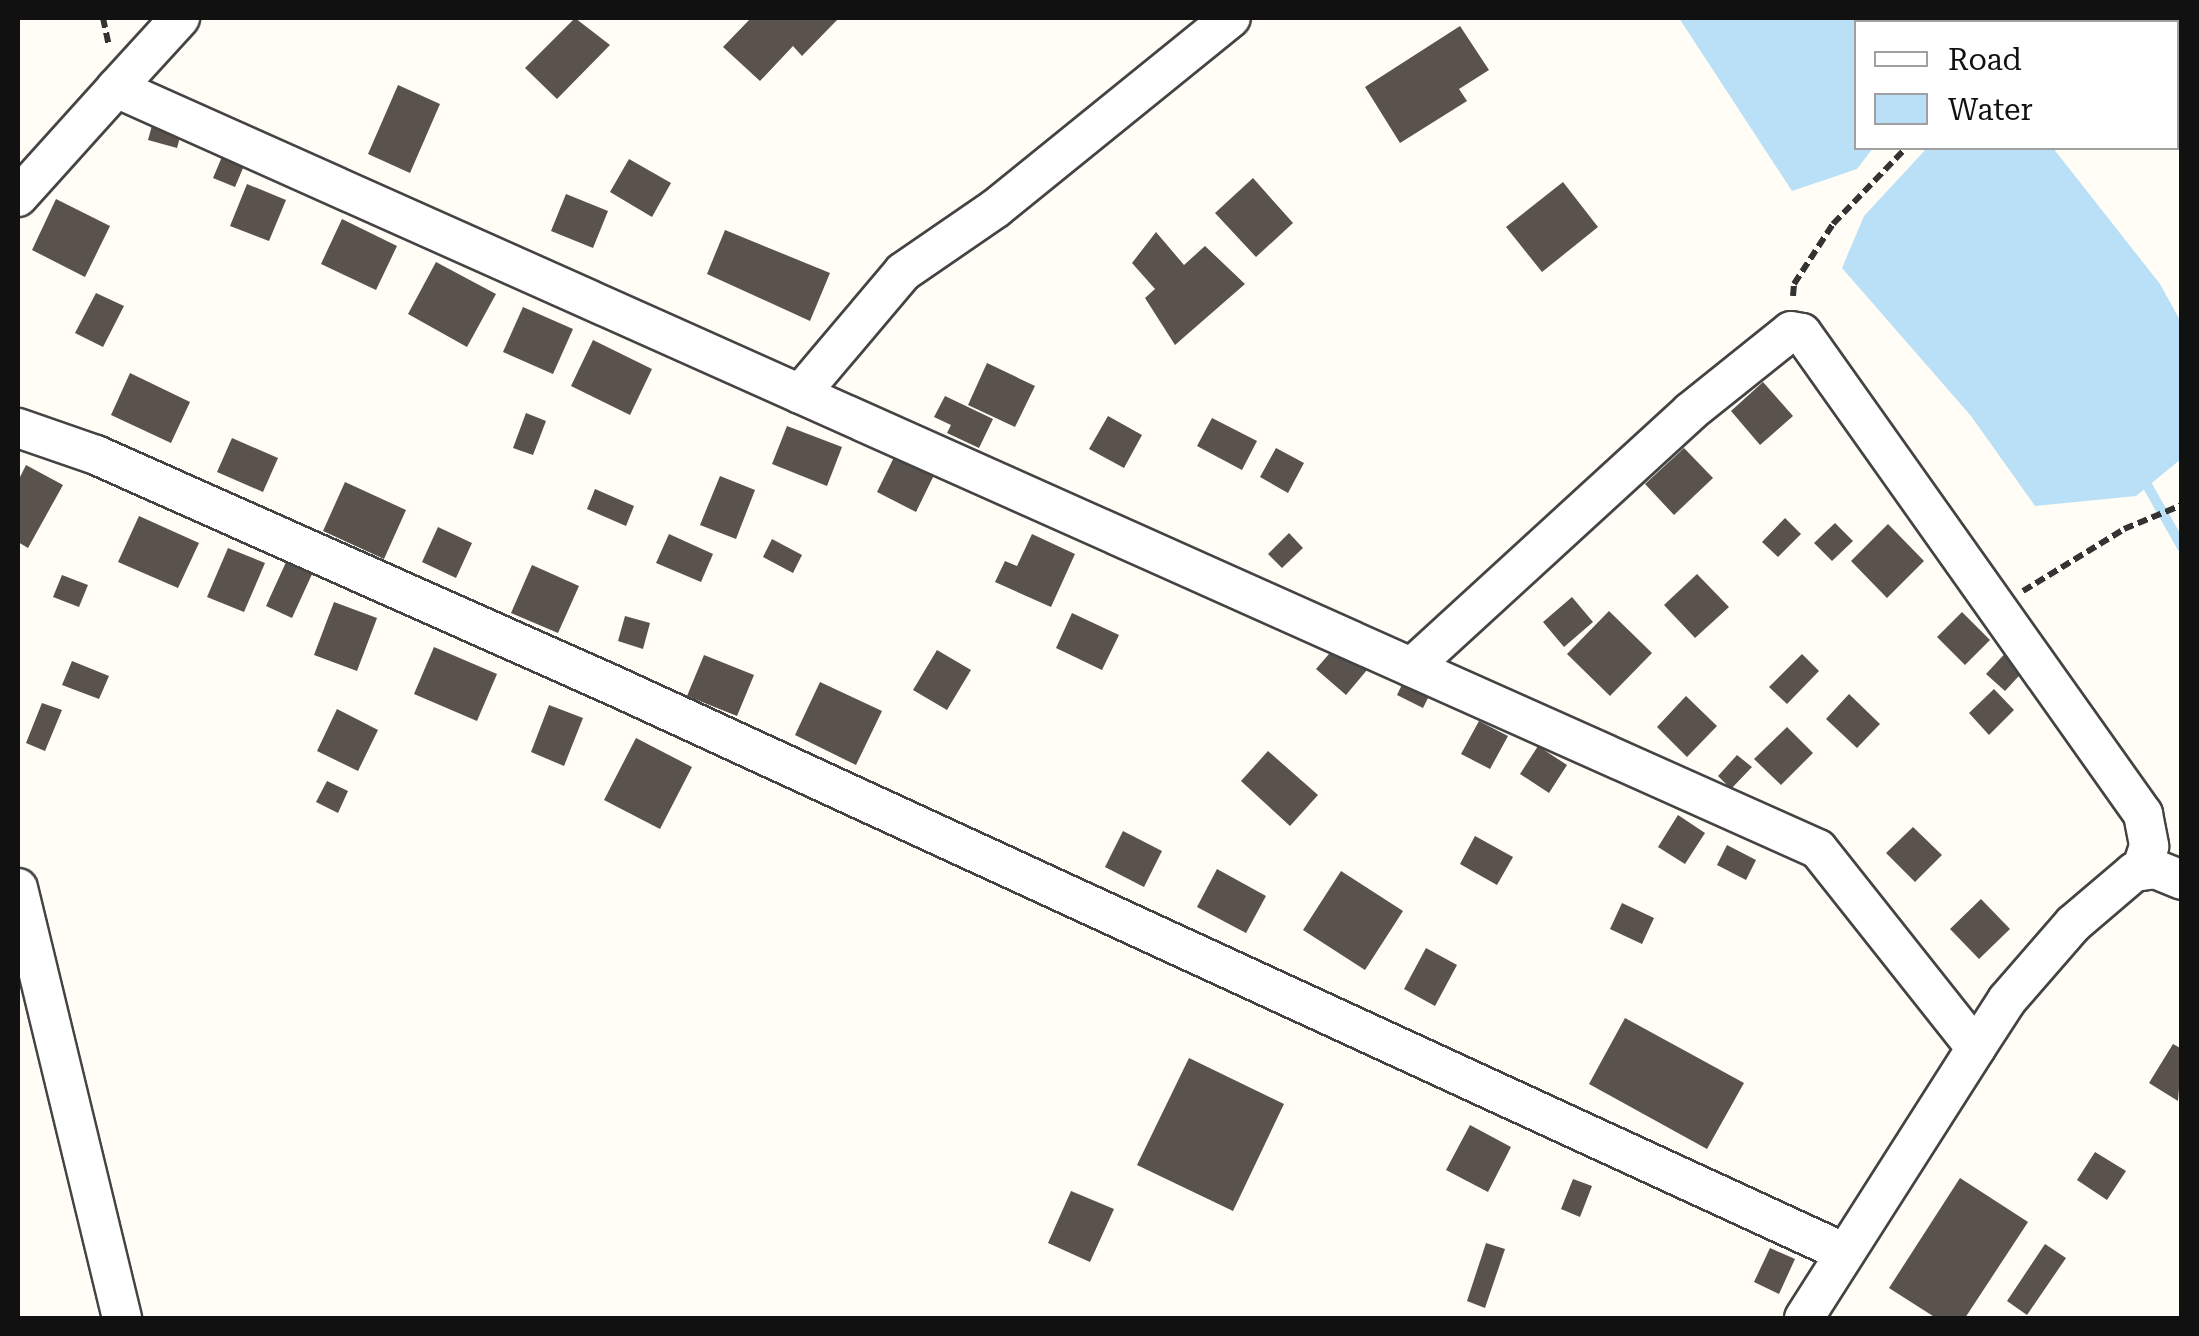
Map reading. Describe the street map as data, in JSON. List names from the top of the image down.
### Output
{
  "legend": ["Road", "Water"]
}
